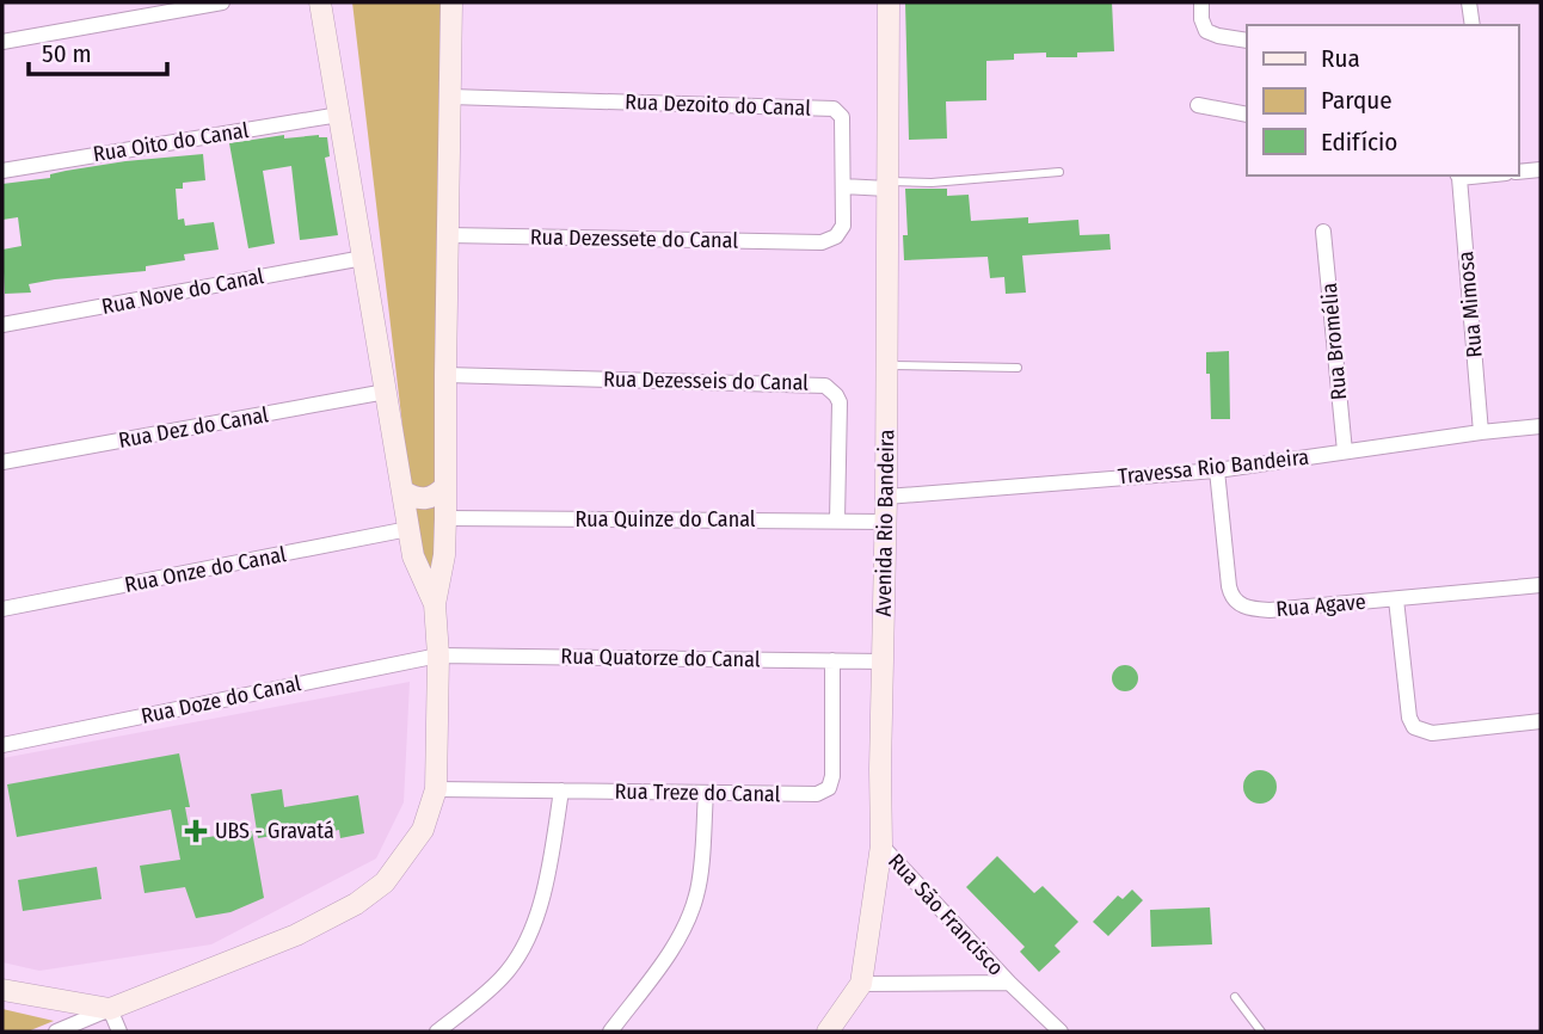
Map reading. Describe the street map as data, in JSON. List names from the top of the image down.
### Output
{
  "streets": {
    "street": [
      "Rua Dezoito do Canal",
      "Rua Oito do Canal",
      "Rua Dezessete do Canal",
      "Rua Nove do Canal",
      "Rua Mimosa",
      "Rua Bromélia",
      "Rua Dezesseis do Canal",
      "Rua Dez do Canal",
      "Travessa Rio Bandeira",
      "Rua Quinze do Canal",
      "Avenida Rio Bandeira",
      "Rua Onze do Canal",
      "Rua Agave",
      "Rua Quatorze do Canal",
      "Rua Doze do Canal",
      "Rua Treze do Canal",
      "Rua São Francisco"
    ]
  },
  "crossings": [
    ["Rua Dezoito do Canal", "Rua Dezessete do Canal"],
    ["Rua Mimosa", "Travessa Rio Bandeira"],
    ["Rua Bromélia", "Travessa Rio Bandeira"],
    ["Rua Dezesseis do Canal", "Rua Quinze do Canal"],
    ["Travessa Rio Bandeira", "Avenida Rio Bandeira"],
    ["Travessa Rio Bandeira", "Rua Agave"],
    ["Rua Quinze do Canal", "Avenida Rio Bandeira"],
    ["Avenida Rio Bandeira", "Rua Quatorze do Canal"],
    ["Avenida Rio Bandeira", "Rua São Francisco"],
    ["Rua Quatorze do Canal", "Rua Doze do Canal"],
    ["Rua Quatorze do Canal", "Rua Treze do Canal"]
  ],
  "places": {
    "health": ["UBS - Gravatá"]
  },
  "legend": ["Rua", "Parque", "Edifício"],
  "scale_bar": "50 m"
}
